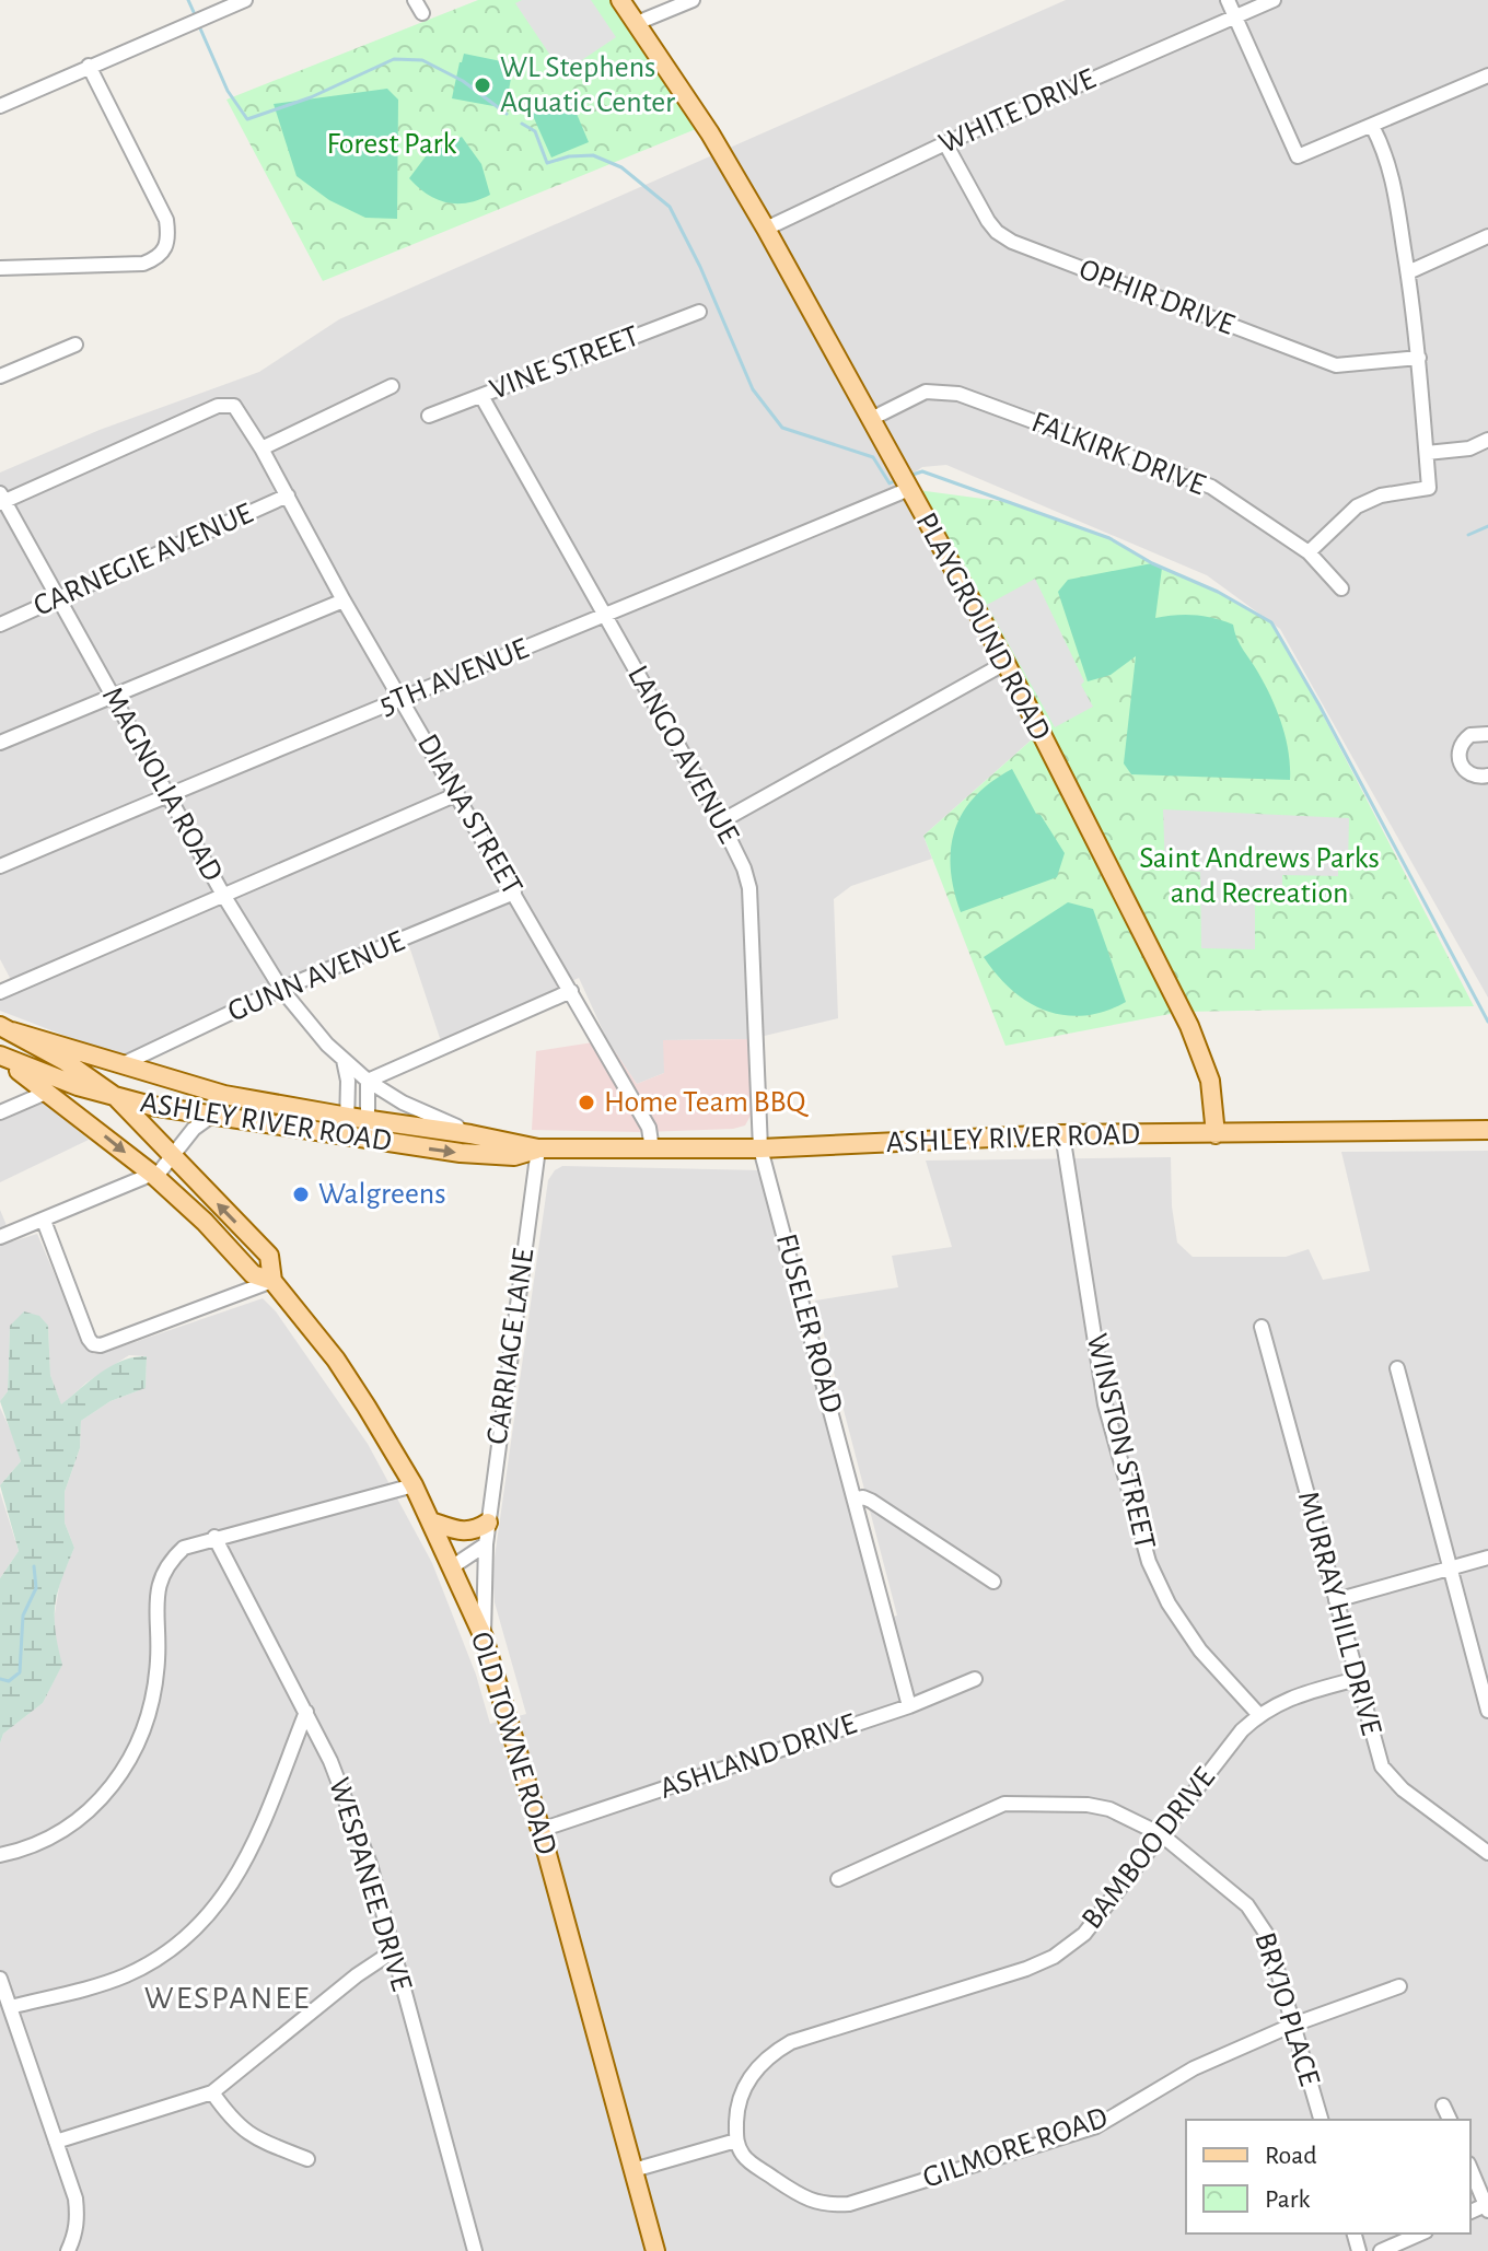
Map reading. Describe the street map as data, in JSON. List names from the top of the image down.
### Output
{
  "streets": {
    "main road": ["PLAYGROUND ROAD", "ASHLEY RIVER ROAD", "OLD TOWNE ROAD"],
    "street": [
      "WHITE DRIVE",
      "OPHIR DRIVE",
      "VINE STREET",
      "FALKIRK DRIVE",
      "CARNEGIE AVENUE",
      "5TH AVENUE",
      "LANGO AVENUE",
      "MAGNOLIA ROAD",
      "DIANA STREET",
      "GUNN AVENUE",
      "FUSELER ROAD",
      "CARRIAGE LANE",
      "WINSTON STREET",
      "MURRAY HILL DRIVE",
      "ASHLAND DRIVE",
      "BAMBOO DRIVE",
      "WESPANEE DRIVE",
      "BRYJO PLACE",
      "GILMORE ROAD"
    ]
  },
  "crossings": [
    ["WHITE DRIVE", "OPHIR DRIVE"],
    ["WHITE DRIVE", "PLAYGROUND ROAD"],
    ["VINE STREET", "LANGO AVENUE"],
    ["FALKIRK DRIVE", "PLAYGROUND ROAD"],
    ["CARNEGIE AVENUE", "MAGNOLIA ROAD"],
    ["CARNEGIE AVENUE", "DIANA STREET"],
    ["PLAYGROUND ROAD", "5TH AVENUE"],
    ["PLAYGROUND ROAD", "ASHLEY RIVER ROAD"],
    ["5TH AVENUE", "LANGO AVENUE"],
    ["5TH AVENUE", "MAGNOLIA ROAD"],
    ["5TH AVENUE", "DIANA STREET"],
    ["LANGO AVENUE", "ASHLEY RIVER ROAD"],
    ["LANGO AVENUE", "FUSELER ROAD"],
    ["MAGNOLIA ROAD", "DIANA STREET"],
    ["MAGNOLIA ROAD", "GUNN AVENUE"],
    ["MAGNOLIA ROAD", "ASHLEY RIVER ROAD"],
    ["MAGNOLIA ROAD", "CARRIAGE LANE"],
    ["DIANA STREET", "GUNN AVENUE"],
    ["DIANA STREET", "ASHLEY RIVER ROAD"],
    ["GUNN AVENUE", "ASHLEY RIVER ROAD"],
    ["ASHLEY RIVER ROAD", "FUSELER ROAD"],
    ["ASHLEY RIVER ROAD", "CARRIAGE LANE"],
    ["ASHLEY RIVER ROAD", "WINSTON STREET"],
    ["FUSELER ROAD", "ASHLAND DRIVE"],
    ["CARRIAGE LANE", "OLD TOWNE ROAD"],
    ["WINSTON STREET", "BAMBOO DRIVE"],
    ["MURRAY HILL DRIVE", "BAMBOO DRIVE"],
    ["OLD TOWNE ROAD", "ASHLAND DRIVE"],
    ["BAMBOO DRIVE", "BRYJO PLACE"],
    ["BAMBOO DRIVE", "GILMORE ROAD"],
    ["BRYJO PLACE", "GILMORE ROAD"]
  ],
  "districts": ["WESPANEE"],
  "parks": ["Forest Park", "Saint Andrews Parks and Recreation"],
  "places": ["WL Stephens Aquatic Center", "Home Team BBQ", "Walgreens"],
  "legend": ["Road", "Park"]
}
